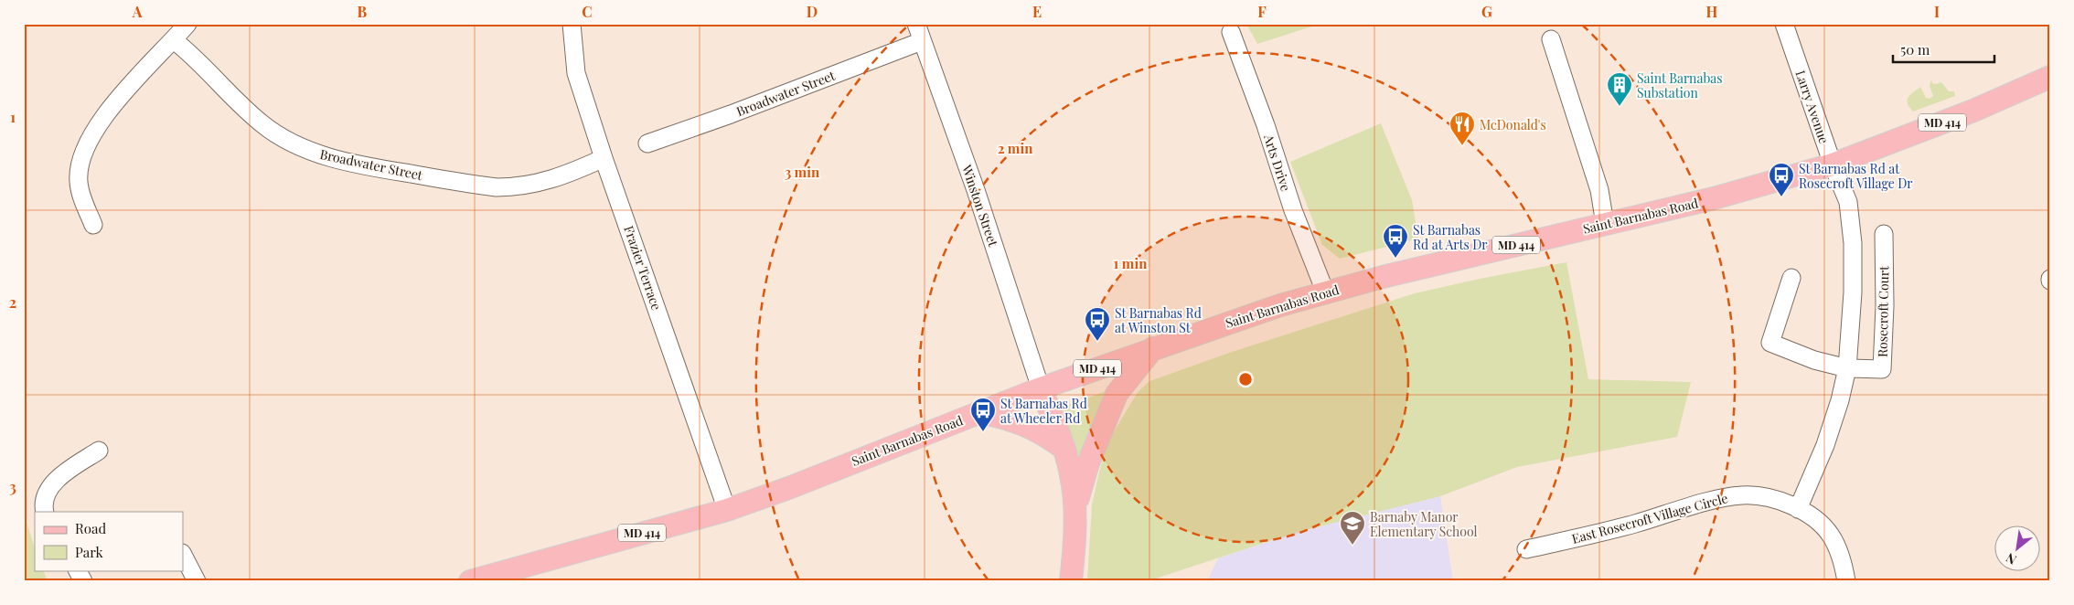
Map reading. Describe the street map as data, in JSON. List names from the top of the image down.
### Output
{
  "streets": {
    "main road": ["MD 414", "Saint Barnabas Road"],
    "street": [
      "Broadwater Street",
      "Larry Avenue",
      "Arts Drive",
      "Winston Street",
      "Frazier Terrace",
      "Rosecroft Court",
      "East Rosecroft Village Circle"
    ]
  },
  "crossings": [
    ["Broadwater Street", "Winston Street"],
    ["Broadwater Street", "Frazier Terrace"],
    ["Larry Avenue", "Saint Barnabas Road"],
    ["Larry Avenue", "Rosecroft Court"],
    ["Larry Avenue", "East Rosecroft Village Circle"],
    ["Arts Drive", "Saint Barnabas Road"],
    ["Winston Street", "Saint Barnabas Road"],
    ["Saint Barnabas Road", "Frazier Terrace"]
  ],
  "places": {
    "building": ["Saint Barnabas Substation"],
    "restaurant": ["McDonald's"],
    "bus stop": [
      "St Barnabas Rd at Rosecroft Village Dr",
      "St Barnabas Rd at Arts Dr",
      "St Barnabas Rd at Winston St",
      "St Barnabas Rd at Wheeler Rd"
    ],
    "school or university": ["Barnaby Manor Elementary School"]
  },
  "legend": ["Road", "Park"],
  "scale_bar": "50 m",
  "north": "bottom left",
  "grid": {
    "columns": [
      "A",
      "B",
      "C",
      "D",
      "E",
      "F",
      "G",
      "H",
      "I"
    ],
    "rows": ["1", "2", "3"]
  },
  "rings": ["2 min", "3 min", "1 min"]
}
